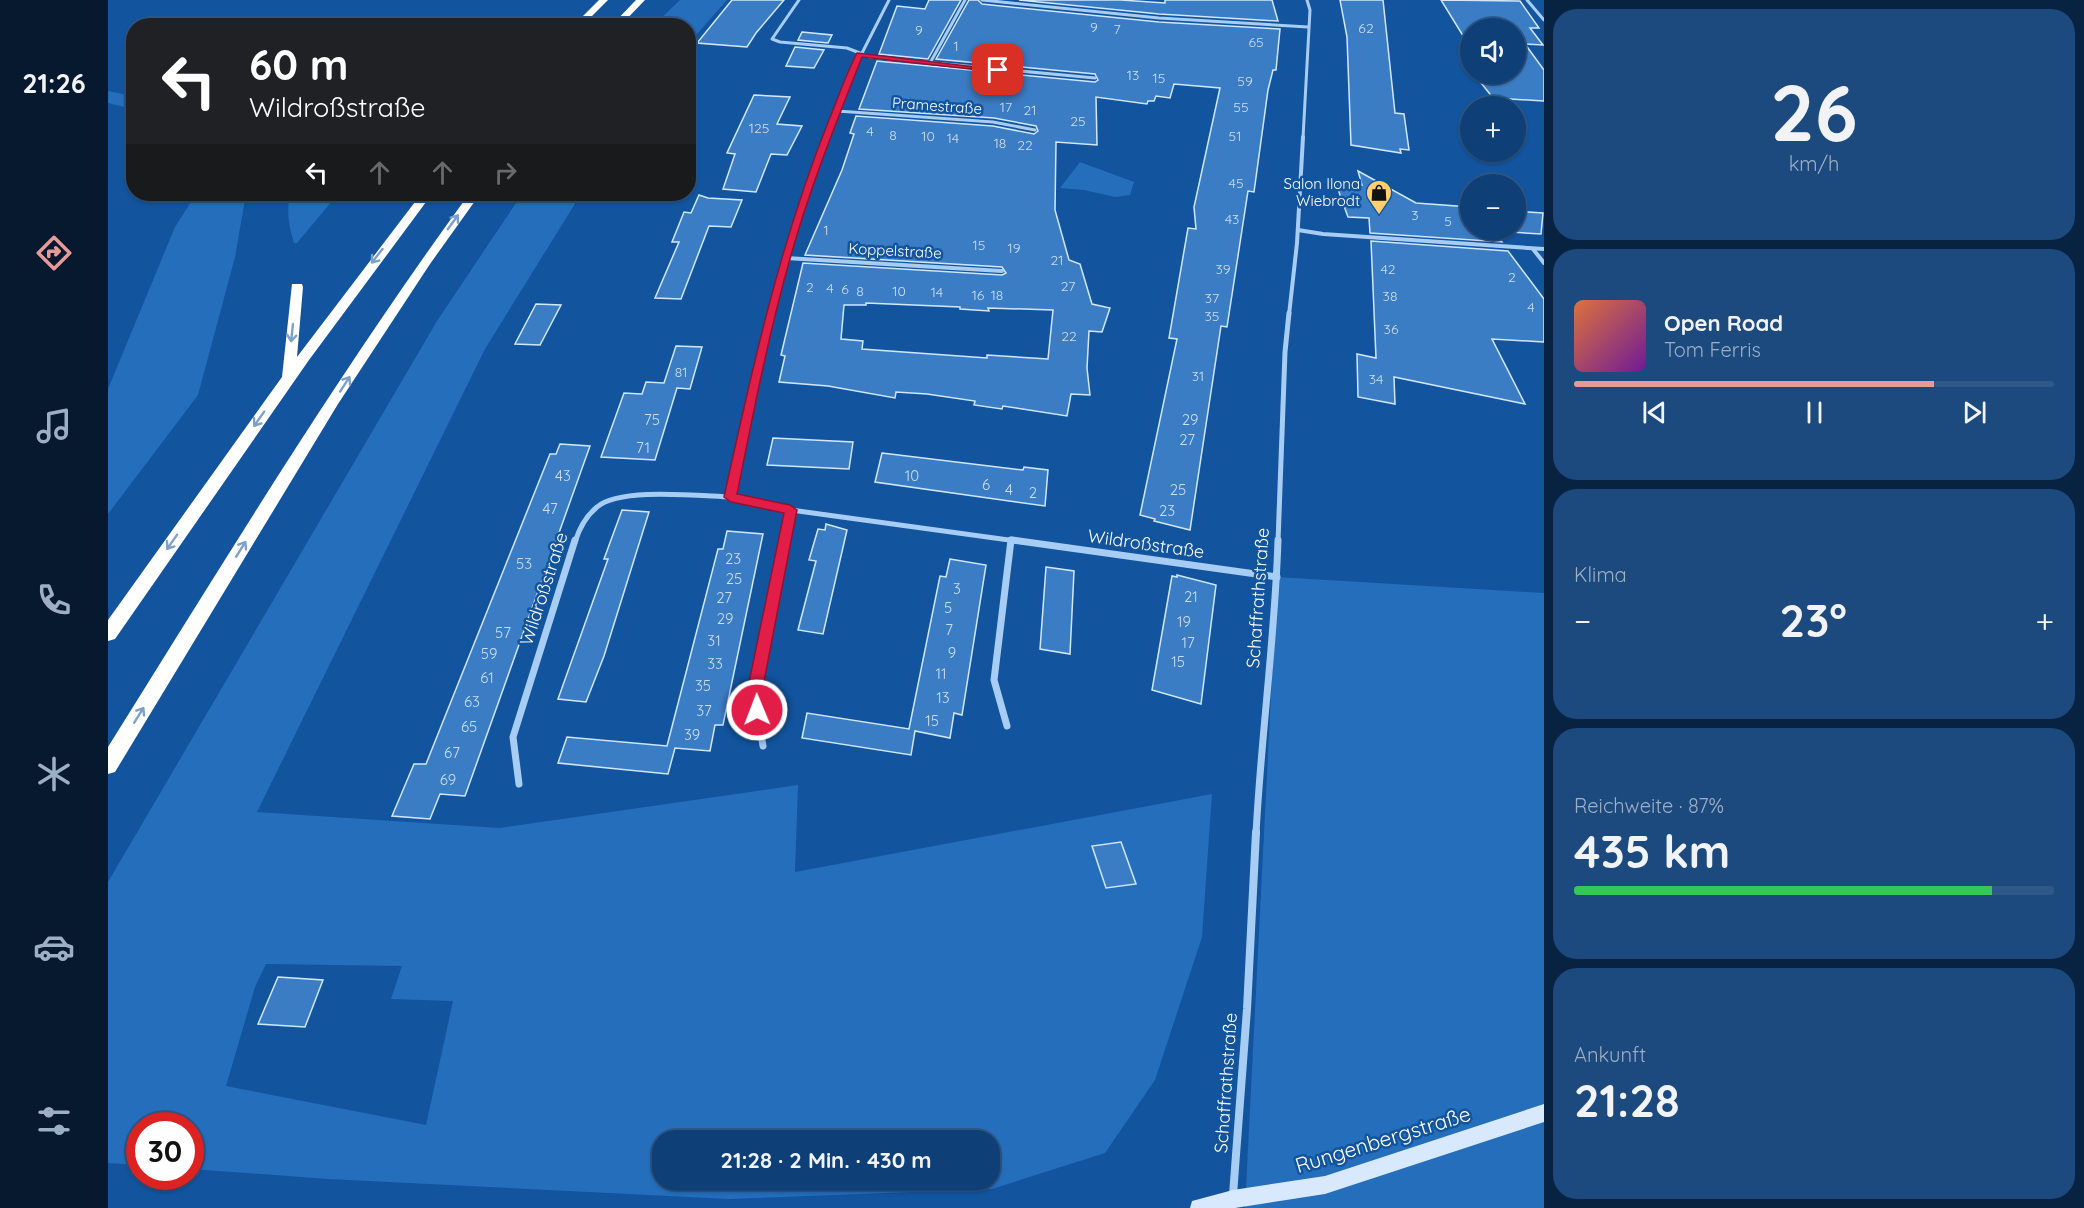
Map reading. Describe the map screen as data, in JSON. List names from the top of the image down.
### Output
{
  "streets": {
    "street": [
      "Pramestraße",
      "Koppelstraße",
      "Wildroßstraße",
      "Schaffrathstraße",
      "Rungenbergstraße"
    ]
  },
  "crossings": [
    ["Wildroßstraße", "Schaffrathstraße"],
    ["Schaffrathstraße", "Rungenbergstraße"]
  ],
  "places": {
    "shop": ["Salon Ilona Wiebrodt"]
  },
  "house_numbers": [
    "9",
    "62",
    "7",
    "9",
    "65",
    "1",
    "13",
    "15",
    "59",
    "17",
    "55",
    "21",
    "25",
    "125",
    "4",
    "8",
    "10",
    "51",
    "14",
    "18",
    "22",
    "45",
    "3",
    "43",
    "5",
    "1",
    "15",
    "19",
    "21",
    "39",
    "42",
    "2",
    "27",
    "2",
    "4",
    "6",
    "8",
    "10",
    "14",
    "16",
    "18",
    "38",
    "37",
    "4",
    "35",
    "36",
    "22",
    "81",
    "31",
    "34",
    "75",
    "29",
    "27",
    "71",
    "43",
    "10",
    "6",
    "4",
    "25",
    "2",
    "47",
    "23",
    "23",
    "53",
    "25",
    "3",
    "21",
    "27",
    "5",
    "29",
    "19",
    "7",
    "57",
    "31",
    "17",
    "9",
    "59",
    "15",
    "33",
    "11",
    "61",
    "35",
    "13",
    "63",
    "37",
    "15",
    "65",
    "39",
    "67",
    "69"
  ],
  "page": {
    "tabs": "21:26",
    "tile": [
      ["26", "km/h"],
      "Klima",
      ["Reichweite · 87%", "435 km"],
      ["Ankunft", "21:28"]
    ],
    "map_buttons": ["+", "−"],
    "turn": ["60 m", "Wildroßstraße"],
    "song": ["Open Road", "Tom Ferris"],
    "heat": ["−", "23°", "+"],
    "limit": "30",
    "trip": "21:28 · 2 Min. · 430 m"
  }
}
